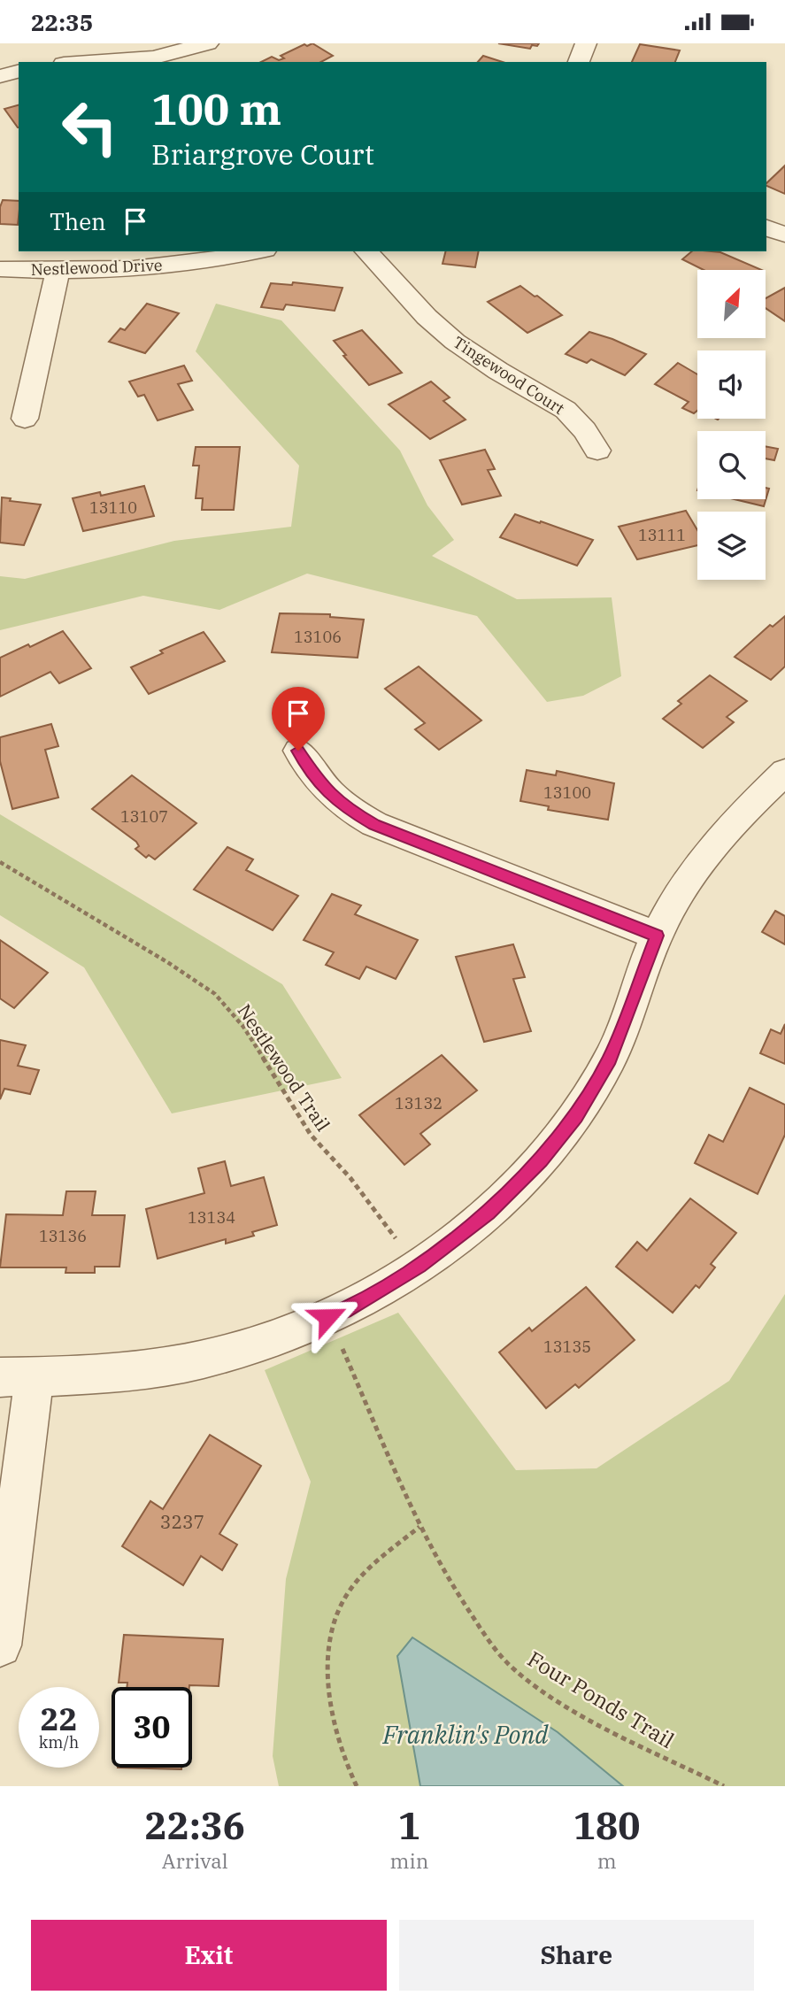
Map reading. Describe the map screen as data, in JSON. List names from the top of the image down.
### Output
{
  "streets": {
    "street": ["Nestlewood Drive", "Tingewood Court"],
    "path": ["Nestlewood Trail", "Four Ponds Trail"]
  },
  "water": ["Franklin's Pond"],
  "house_numbers": [
    "13110",
    "13111",
    "13106",
    "13100",
    "13107",
    "13132",
    "13134",
    "13136",
    "13135",
    "3237"
  ],
  "north": "top right",
  "page": {
    "status": "22:35",
    "turn": ["100 m", "Briargrove Court"],
    "then": "Then",
    "speed": "22 km/h",
    "limit": "30",
    "eta": [
      "22:36",
      "Arrival",
      "1",
      "min",
      "180",
      "m"
    ],
    "buttons": ["Exit", "Share"]
  }
}
